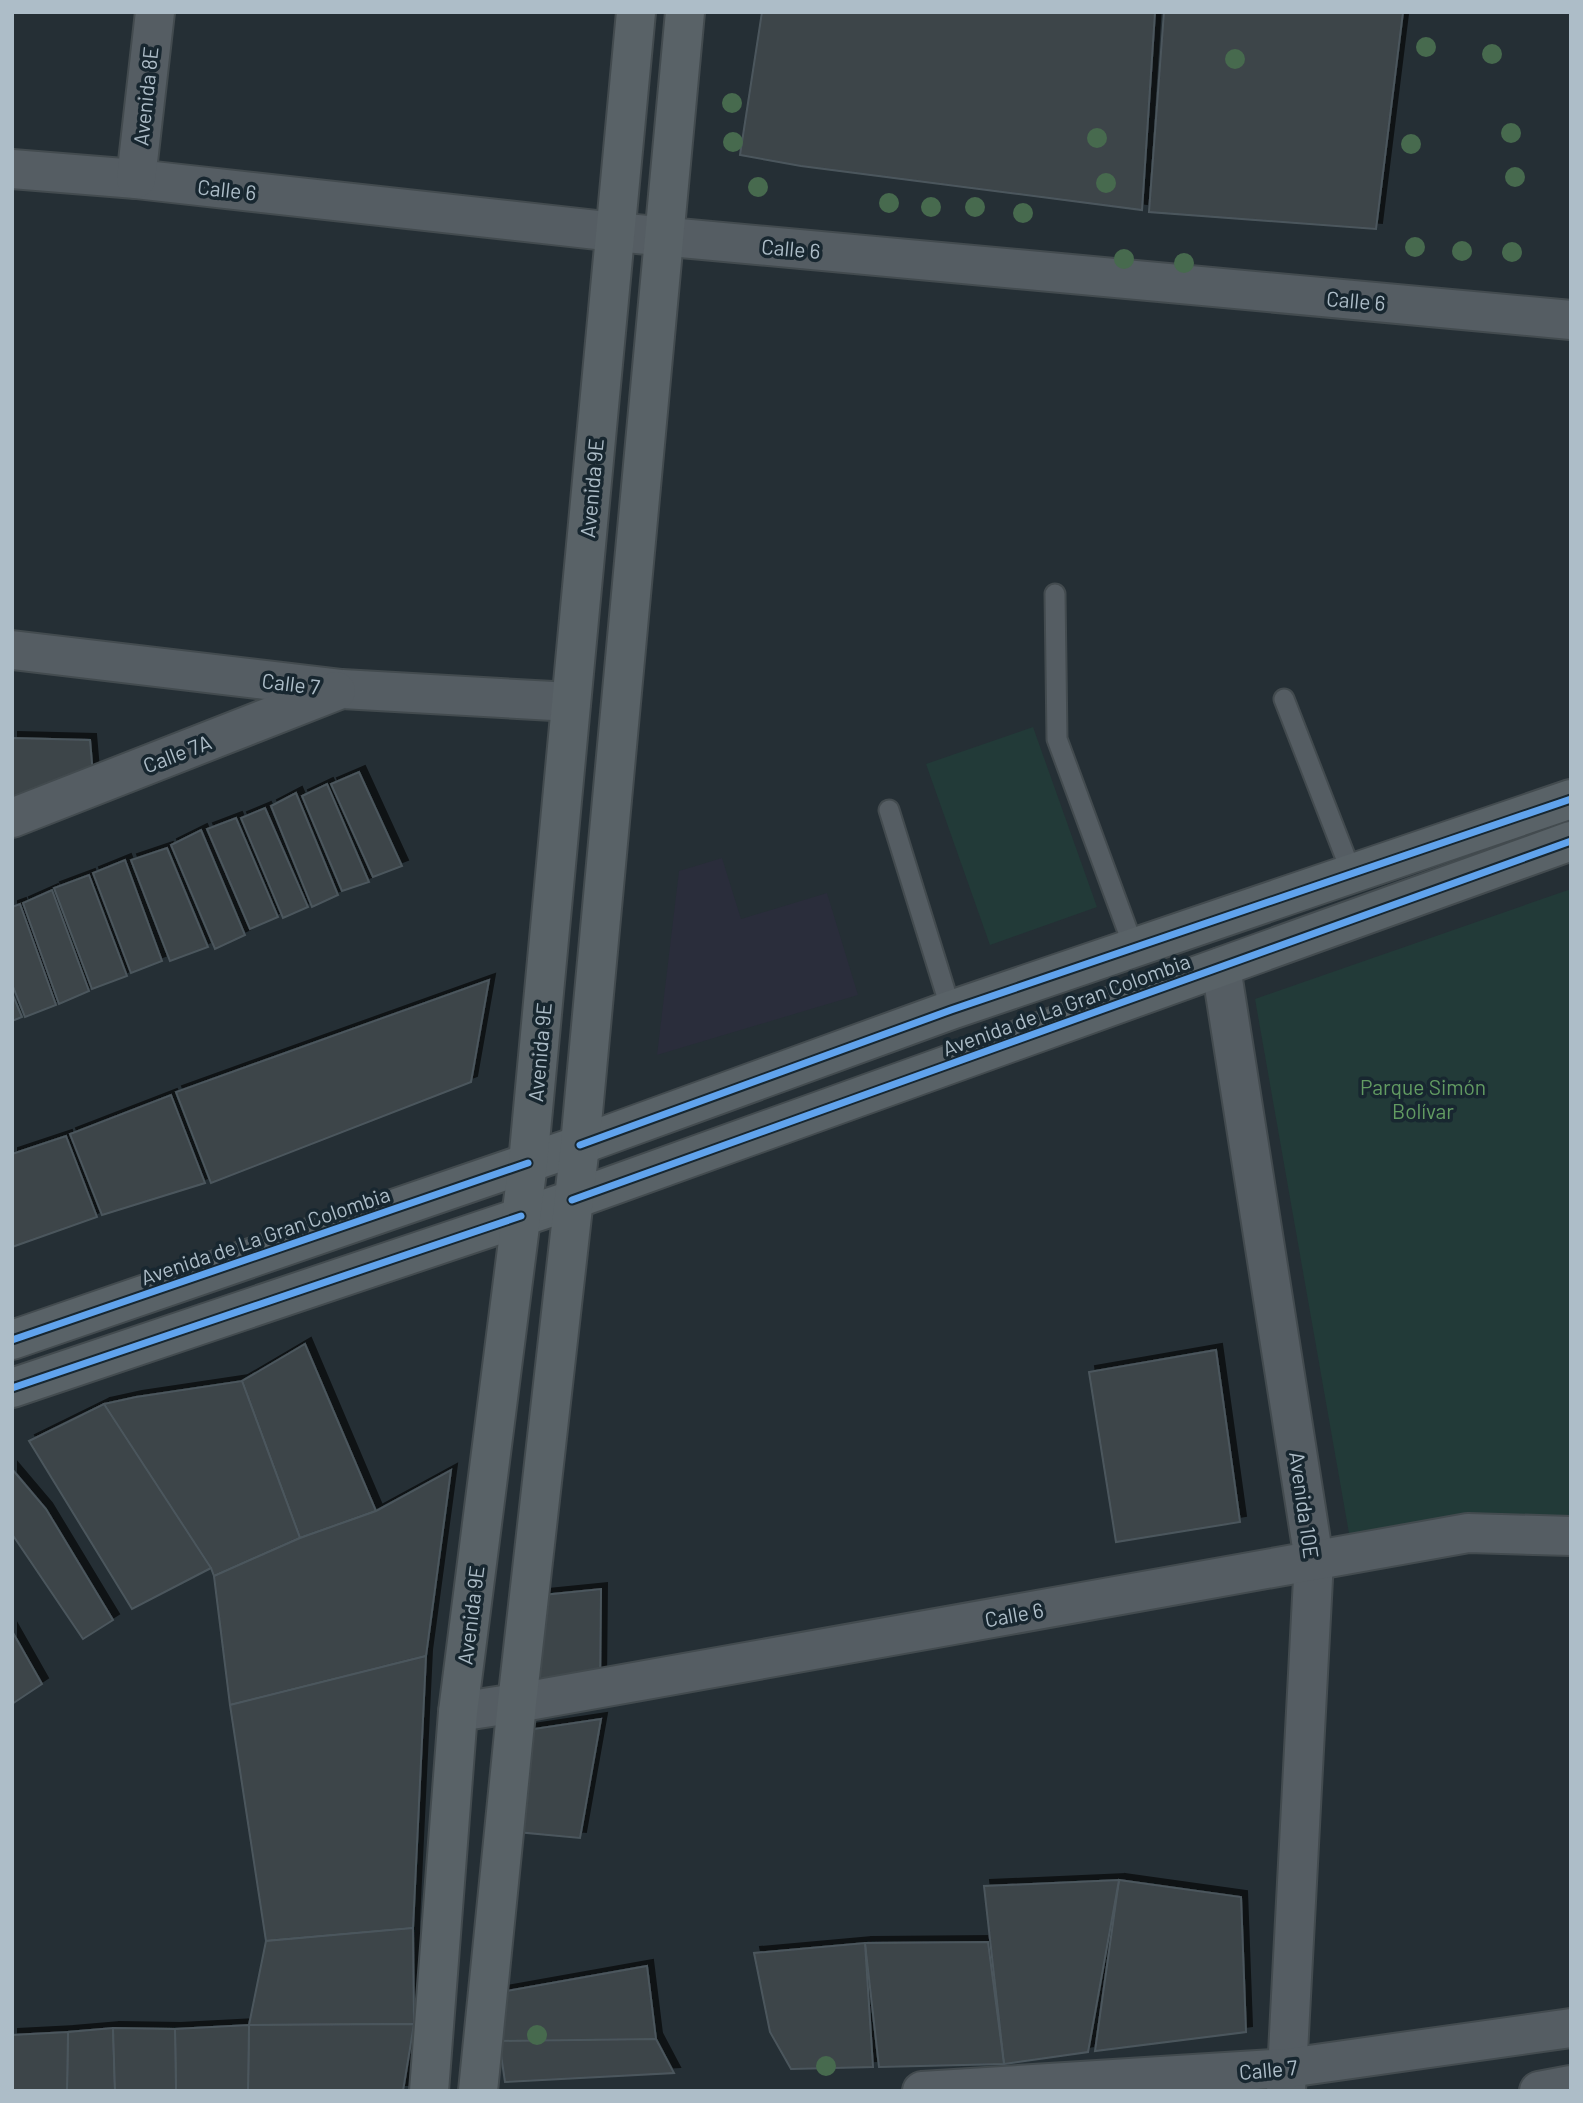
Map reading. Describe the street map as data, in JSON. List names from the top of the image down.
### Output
{
  "streets": {
    "street": [
      "Avenida 8E",
      "Calle 6",
      "Avenida 9E",
      "Calle 7",
      "Calle 7A",
      "Avenida de La Gran Colombia",
      "Avenida 10E"
    ]
  },
  "crossings": [
    ["Avenida 8E", "Calle 6"],
    ["Calle 6", "Avenida 9E"],
    ["Calle 6", "Avenida 10E"],
    ["Avenida 9E", "Calle 7"],
    ["Avenida 9E", "Avenida de La Gran Colombia"],
    ["Calle 7", "Calle 7A"],
    ["Calle 7", "Avenida 10E"],
    ["Avenida de La Gran Colombia", "Avenida 10E"]
  ],
  "parks": ["Parque Simón Bolívar"]
}
